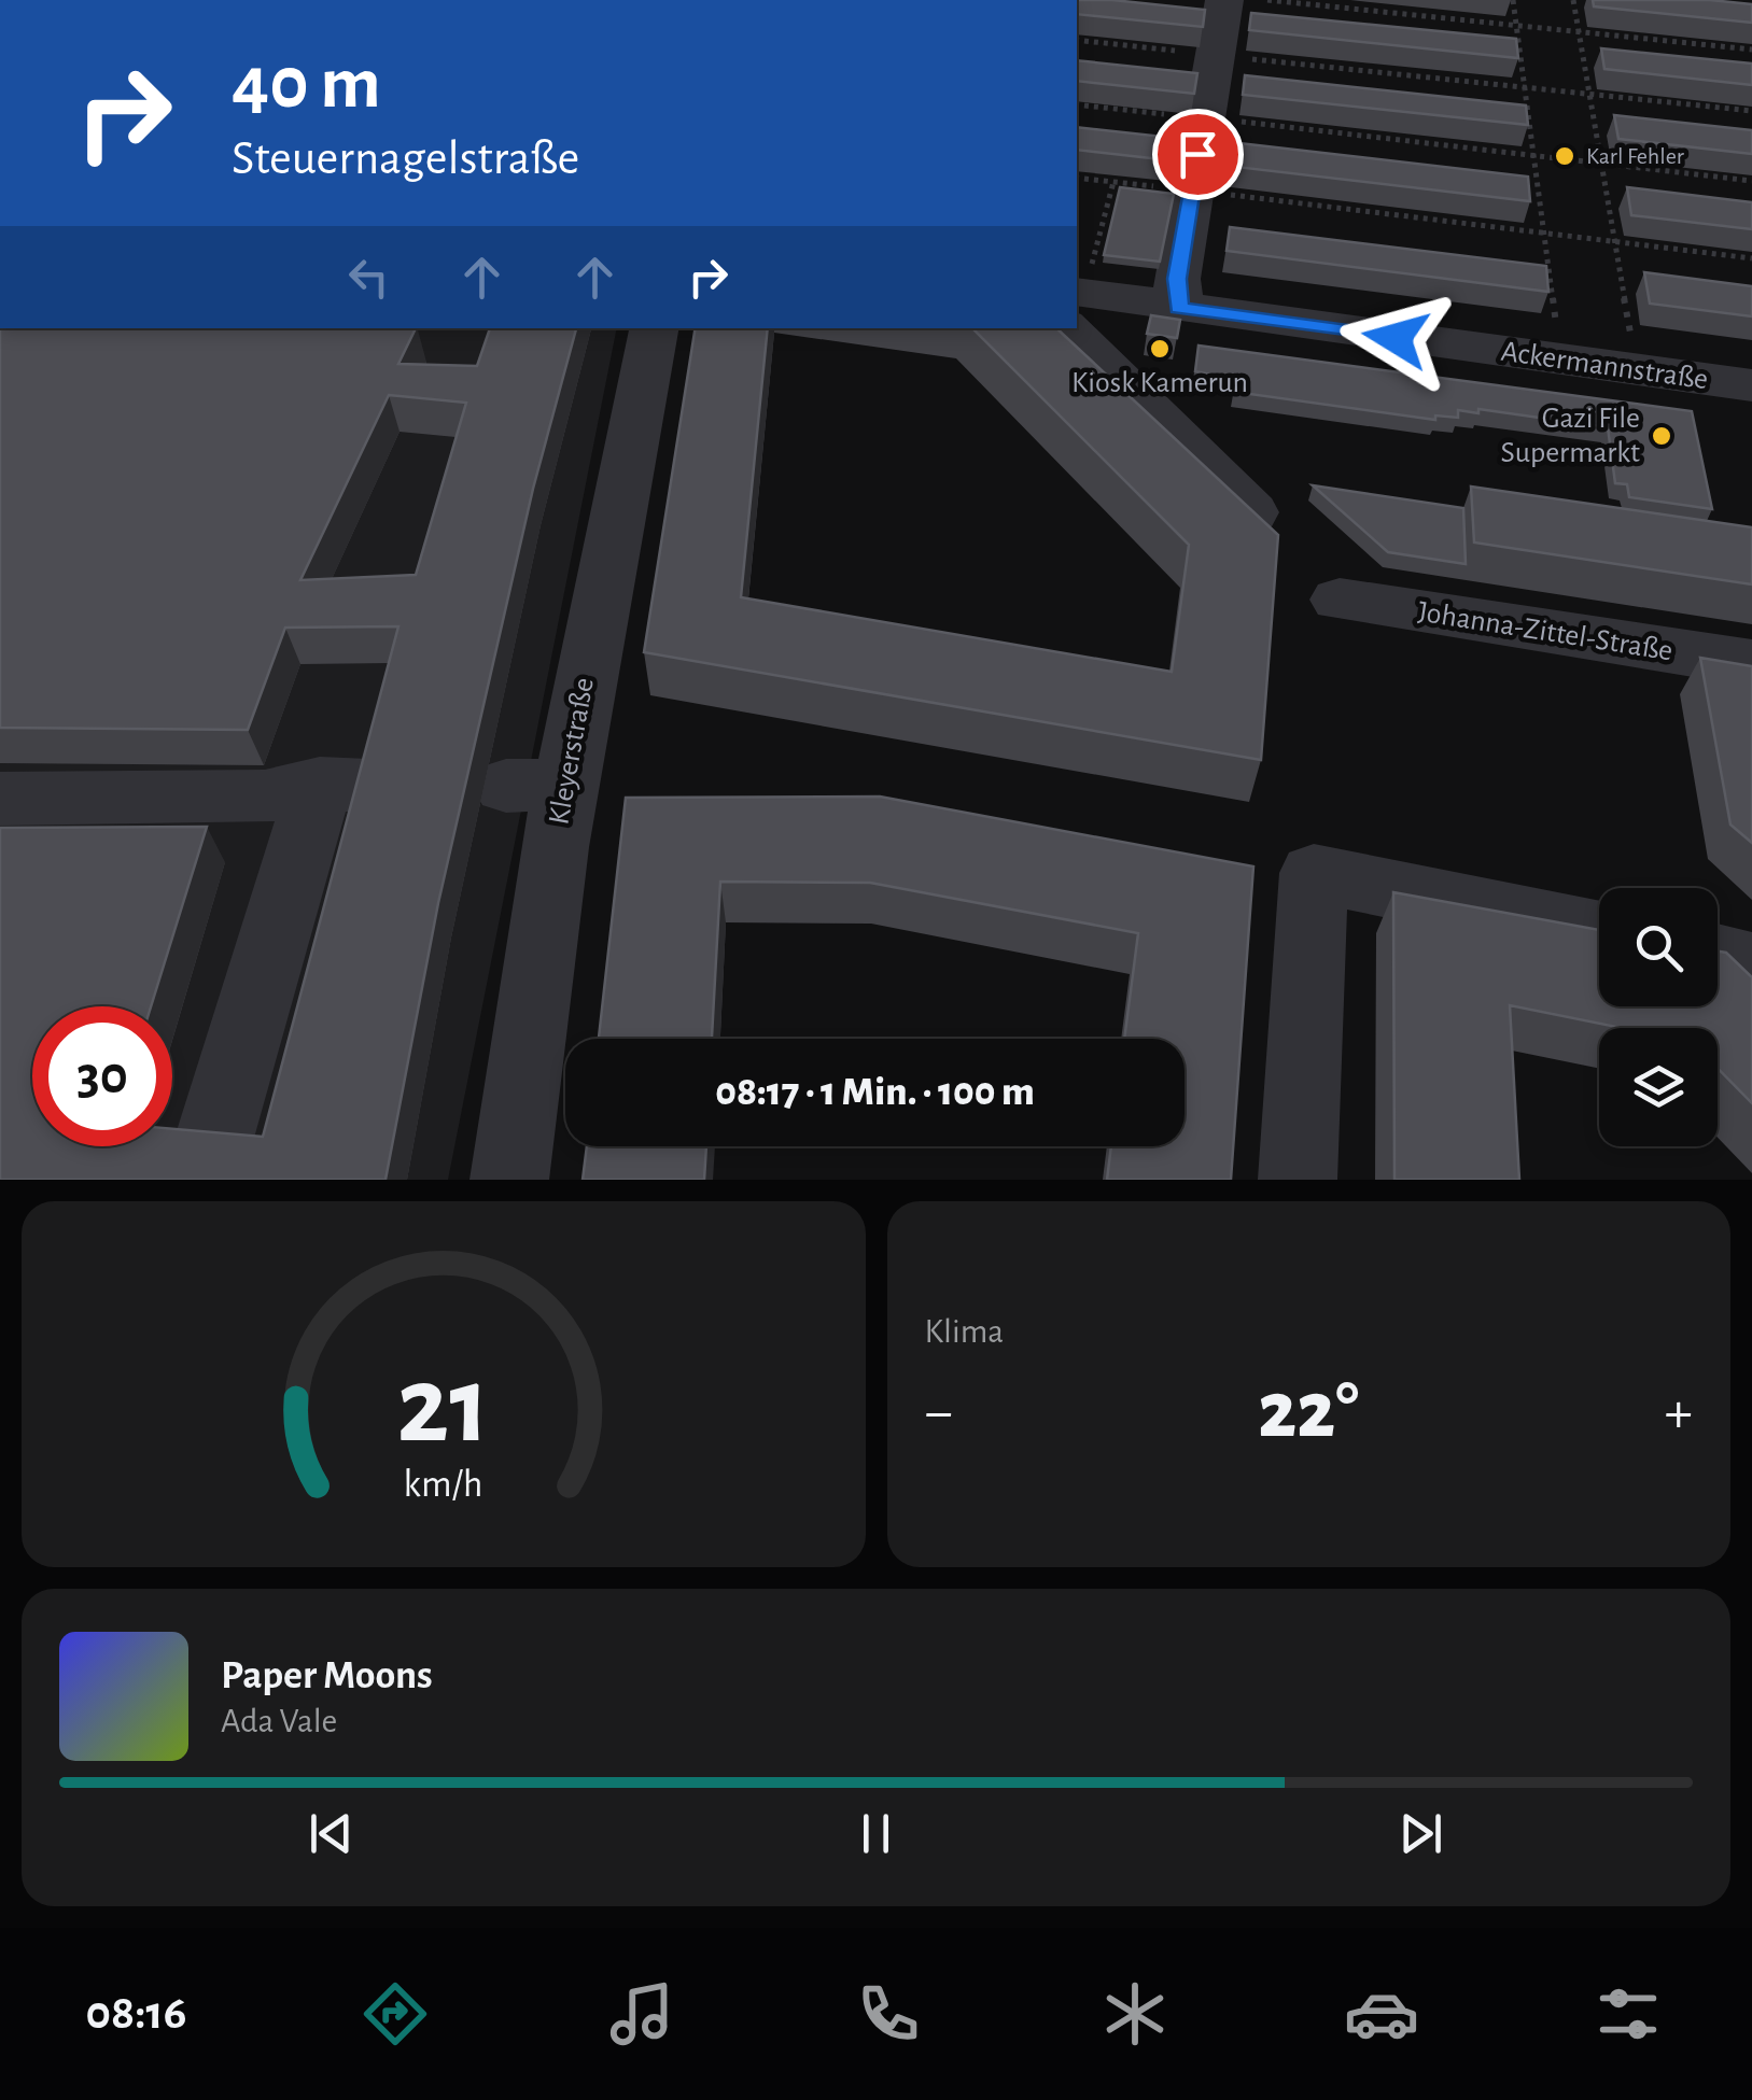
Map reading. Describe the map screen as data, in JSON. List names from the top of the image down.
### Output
{
  "streets": {
    "street": ["Ackermannstraße", "Johanna-Zittel-Straße", "Kleyerstraße"]
  },
  "places": ["Karl Fehler", "Kiosk Kamerun", "Gazi File Supermarkt"],
  "page": {
    "turn": ["40 m", "Steuernagelstraße"],
    "limit": "30",
    "trip": "08:17 · 1 Min. · 100 m",
    "tile": "Klima",
    "heat": ["−", "22°", "+"],
    "song": ["Paper Moons", "Ada Vale"],
    "tabs": "08:16",
    "gauge": ["21", "km/h"]
  }
}
